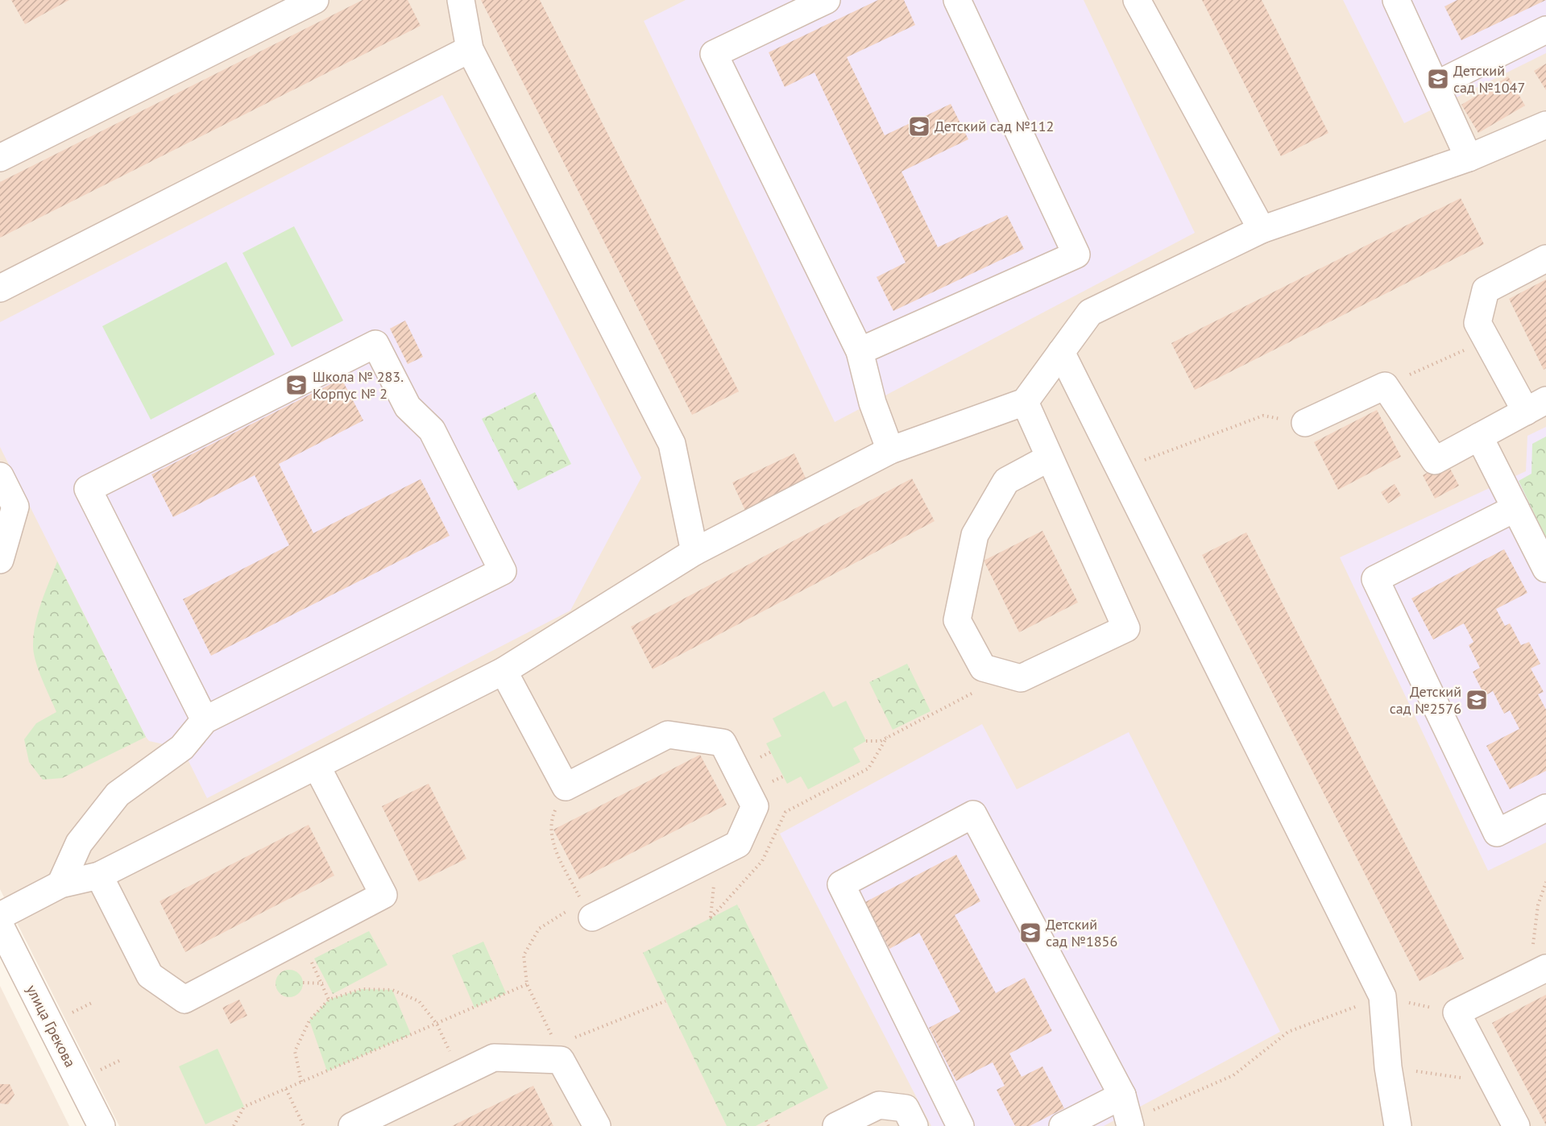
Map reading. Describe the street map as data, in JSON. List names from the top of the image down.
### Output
{
  "streets": {
    "street": ["улица Грекова"]
  },
  "places": {
    "school or university": [
      "Детский сад №1047",
      "Детский сад №112",
      "Школа № 283. Корпус № 2",
      "Детский сад №2576",
      "Детский сад №1856"
    ]
  }
}
